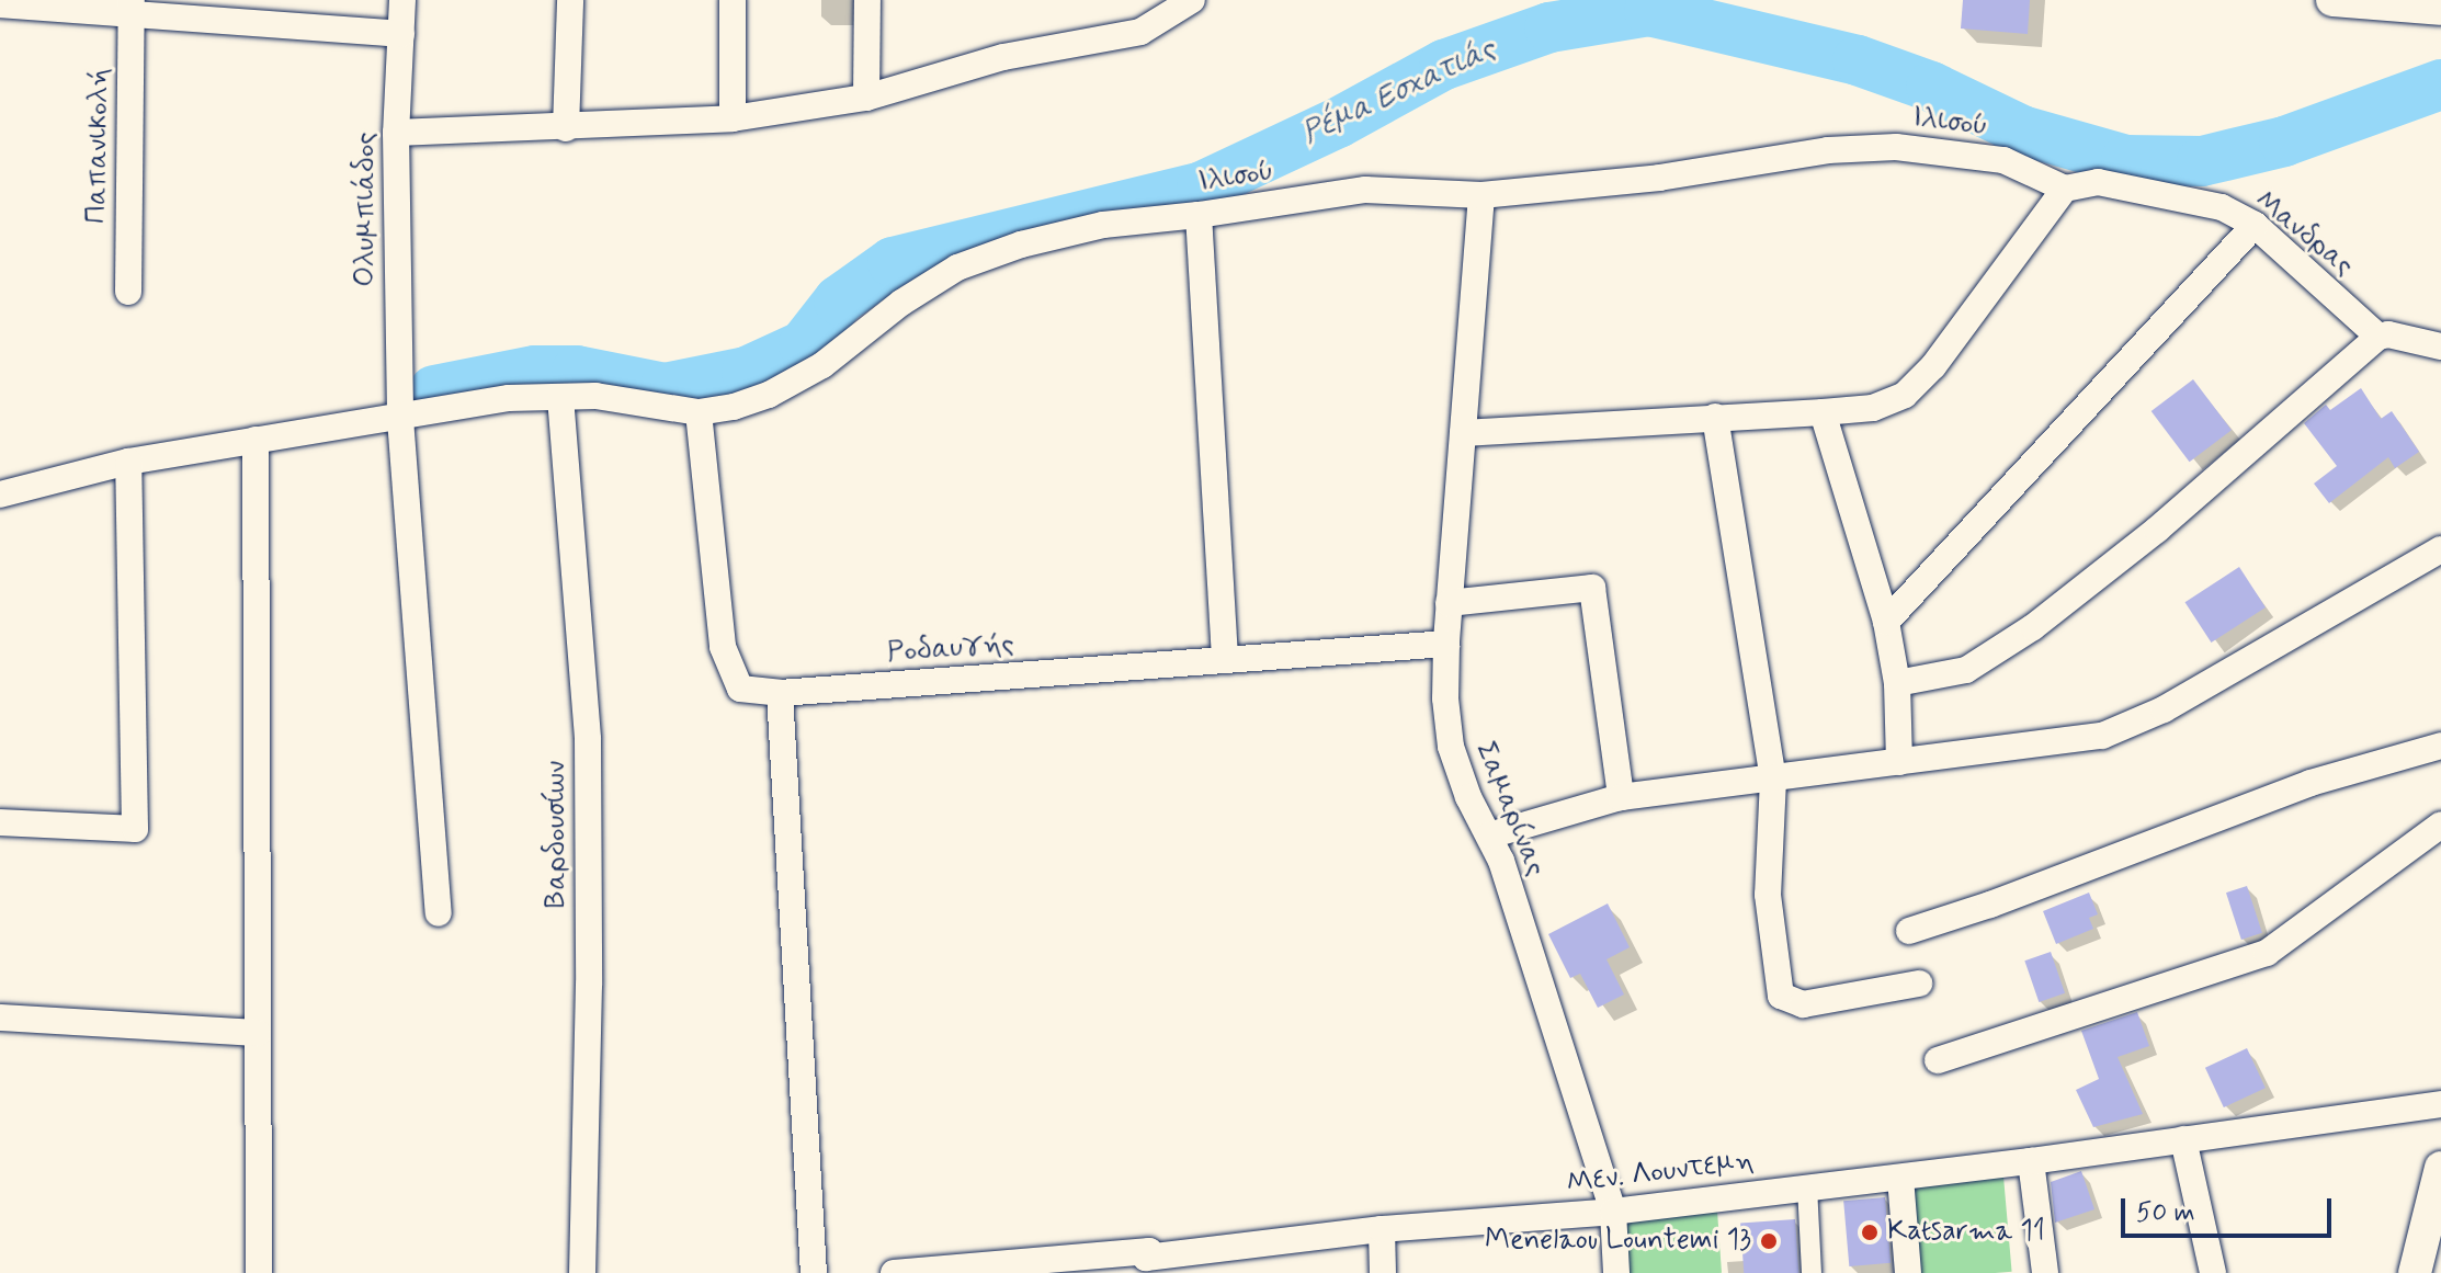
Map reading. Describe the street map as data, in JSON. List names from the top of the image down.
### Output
{
  "streets": {
    "street": [
      "Ιλισού",
      "Παπανικολή",
      "Ολυμπιάδος",
      "Μανδρας",
      "Ροδαυγής",
      "Σαμαρίνας",
      "Βαρδουσίων",
      "Μεν. Λουντεμη"
    ]
  },
  "crossings": [
    ["Ιλισού", "Ολυμπιάδος"],
    ["Ιλισού", "Μανδρας"],
    ["Ιλισού", "Ροδαυγής"],
    ["Ιλισού", "Σαμαρίνας"],
    ["Ιλισού", "Βαρδουσίων"],
    ["Ροδαυγής", "Σαμαρίνας"],
    ["Σαμαρίνας", "Μεν. Λουντεμη"]
  ],
  "water": ["Ρέμα Εσχατιάς"],
  "places": ["Katsarma 11", "Menelaou Lountemi 13"],
  "scale_bar": "50 m"
}
